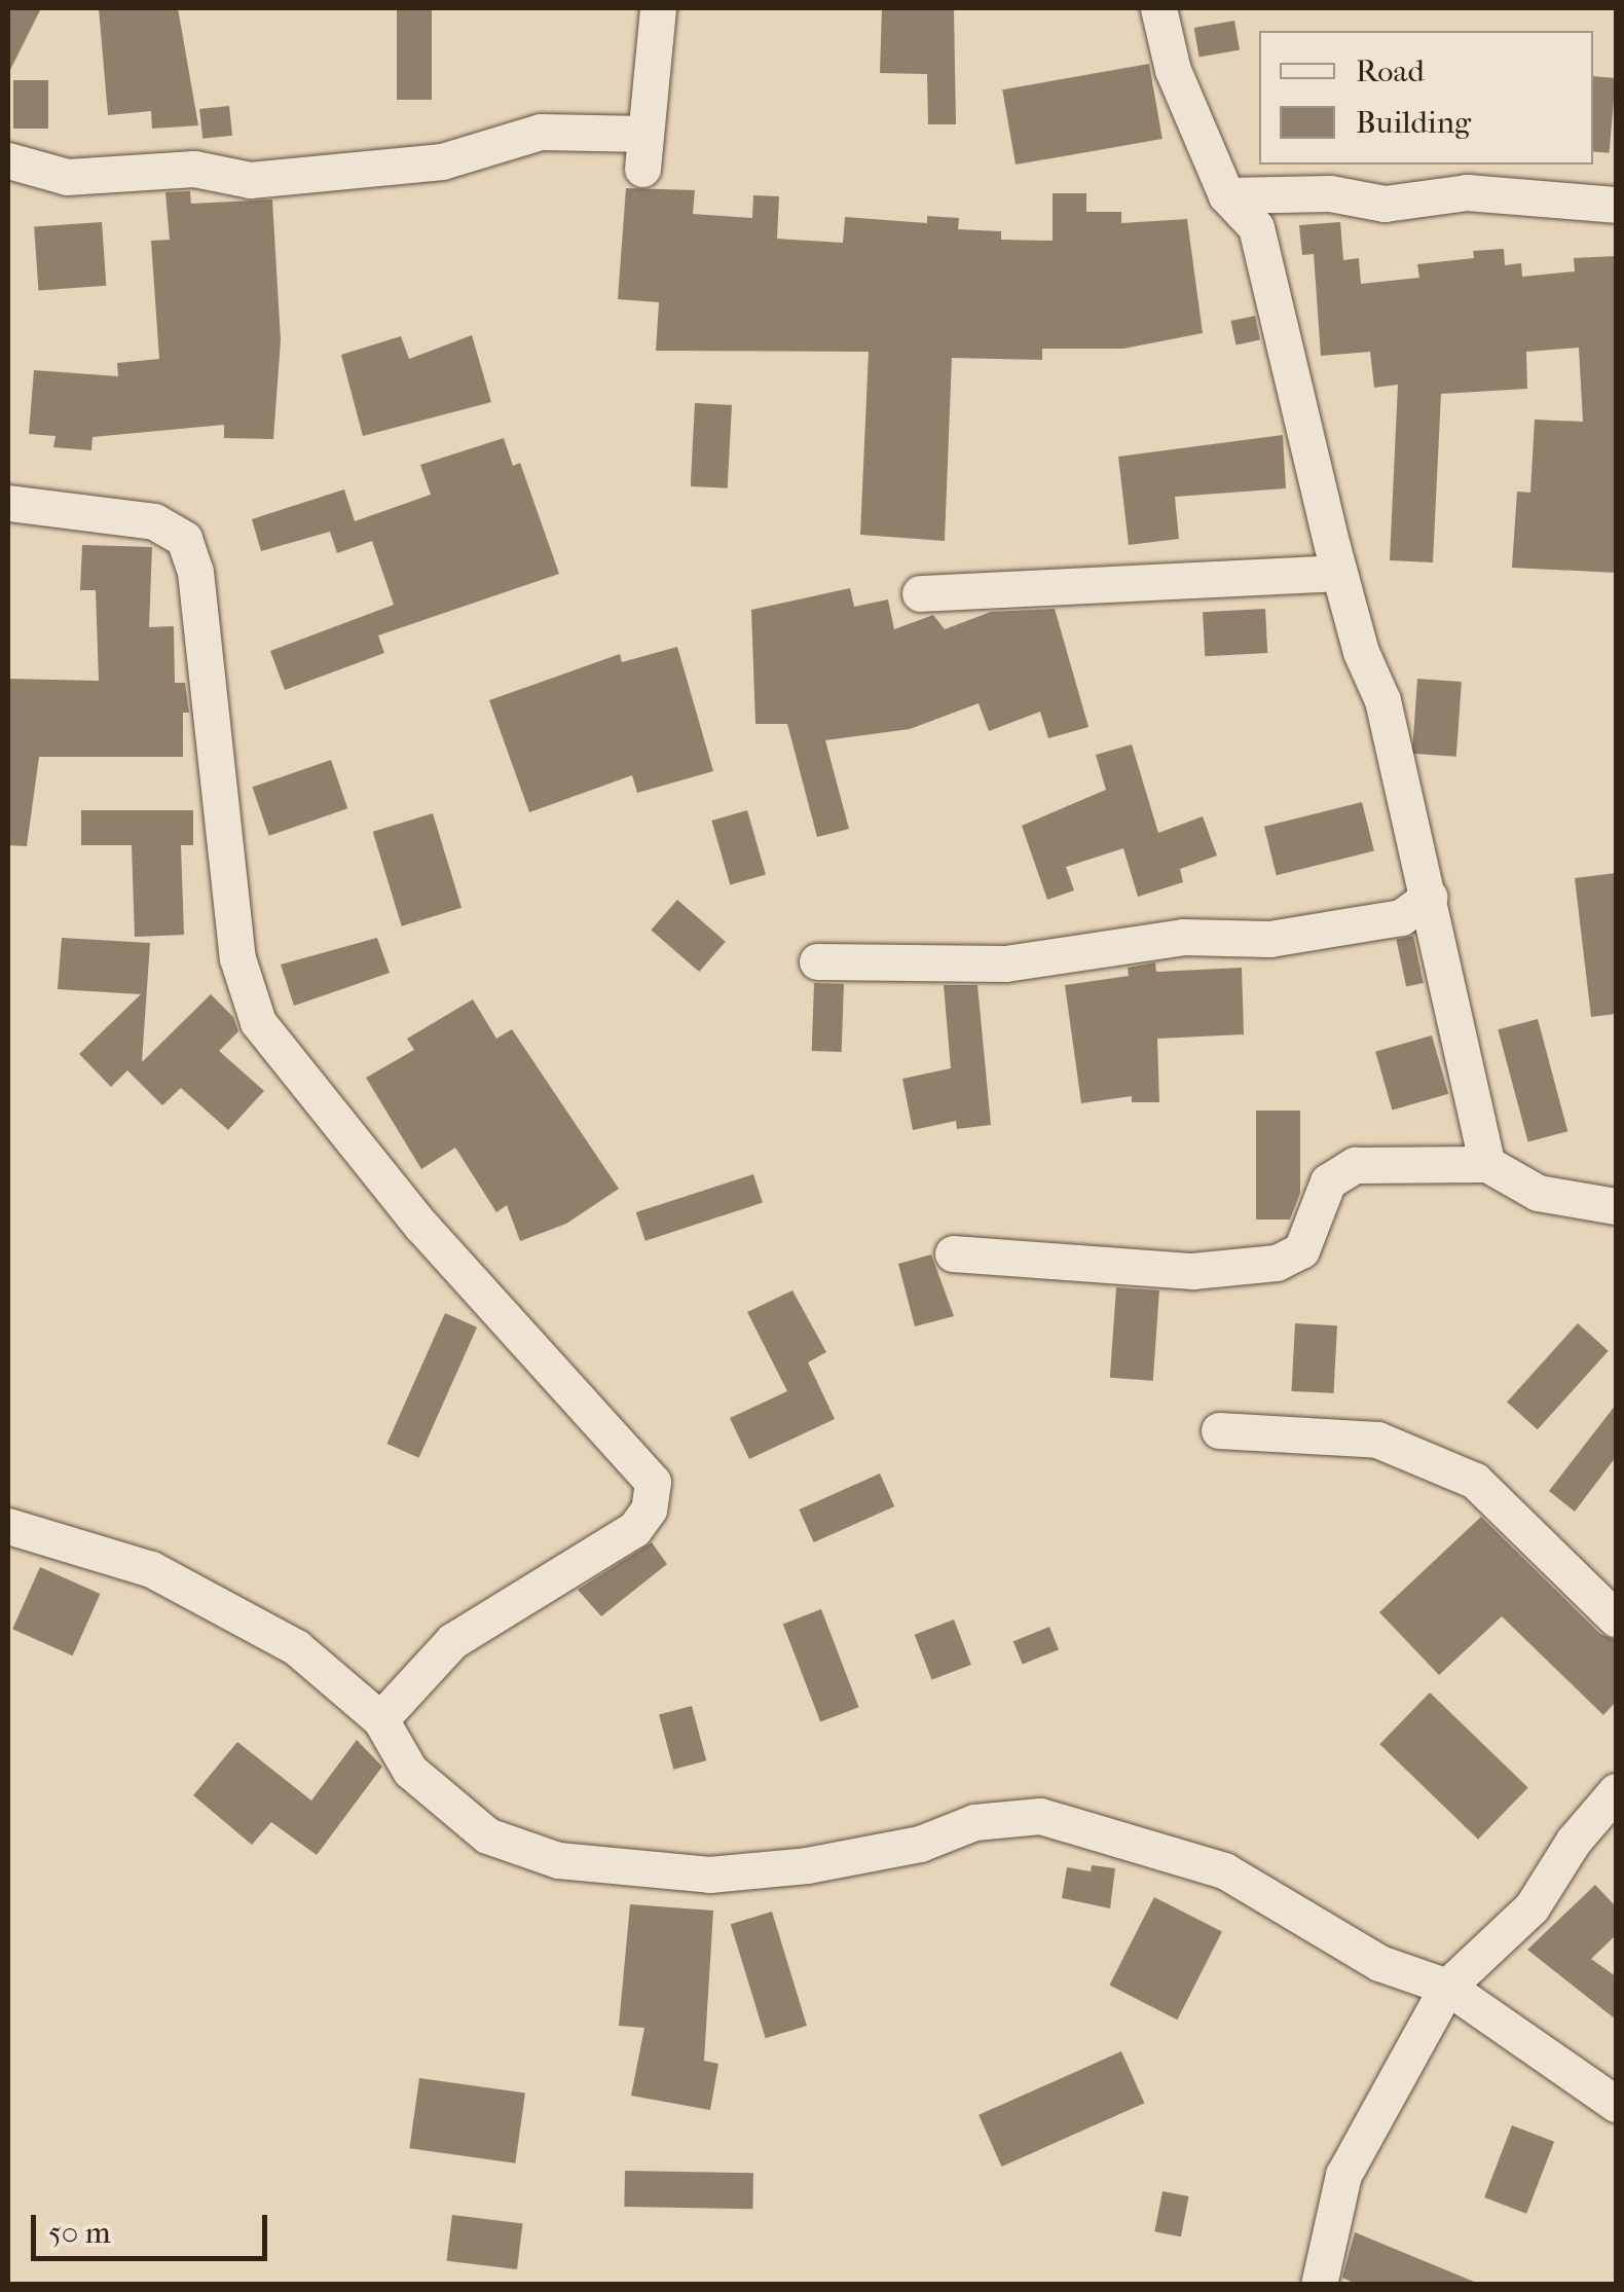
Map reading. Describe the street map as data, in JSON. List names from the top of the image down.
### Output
{
  "legend": ["Road", "Building"],
  "scale_bar": "50 m"
}
